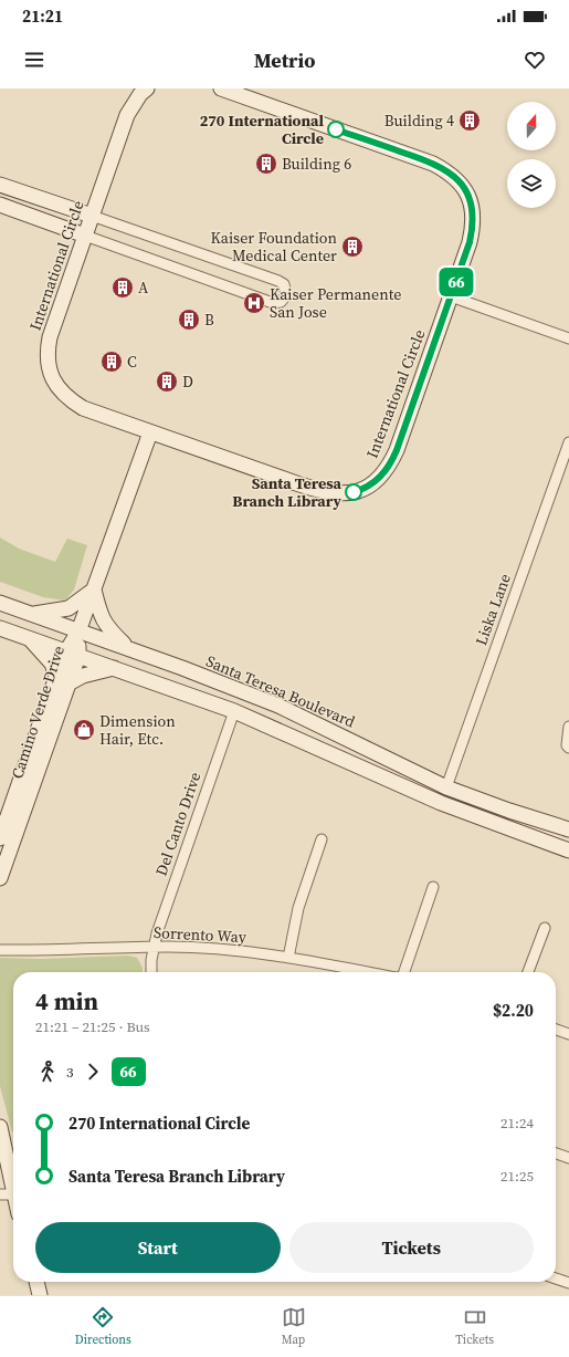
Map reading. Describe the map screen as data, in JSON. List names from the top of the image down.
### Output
{
  "streets": {
    "street": [
      "International Circle",
      "Liska Lane",
      "Santa Teresa Boulevard",
      "Camino Verde Drive",
      "Del Canto Drive",
      "Sorrento Way"
    ]
  },
  "crossings": [
    ["International Circle", "Camino Verde Drive"],
    ["Liska Lane", "Santa Teresa Boulevard"],
    ["Santa Teresa Boulevard", "Camino Verde Drive"],
    ["Del Canto Drive", "Sorrento Way"]
  ],
  "places": {
    "building": [
      "Building 4",
      "Building 6",
      "Kaiser Foundation Medical Center",
      "A",
      "B",
      "C",
      "D"
    ],
    "other": ["270 International Circle", "Santa Teresa Branch Library"],
    "hospital": ["Kaiser Permanente San Jose"],
    "shop": ["Dimension Hair, Etc."]
  },
  "lines": ["bus line 66"],
  "north": "top",
  "page": {
    "status": "21:21",
    "header": "Metrio",
    "on_map": "66",
    "heading": ["4 min", "21:21 – 21:25 · Bus", "$2.20"],
    "legs": ["3", "66"],
    "list": [
      {
        "name": "270 International Circle",
        "value": "21:24"
      },
      {
        "name": "Santa Teresa Branch Library",
        "value": "21:25"
      }
    ],
    "buttons": ["Start", "Tickets"],
    "tabs": ["Directions", "Map", "Tickets"]
  }
}
